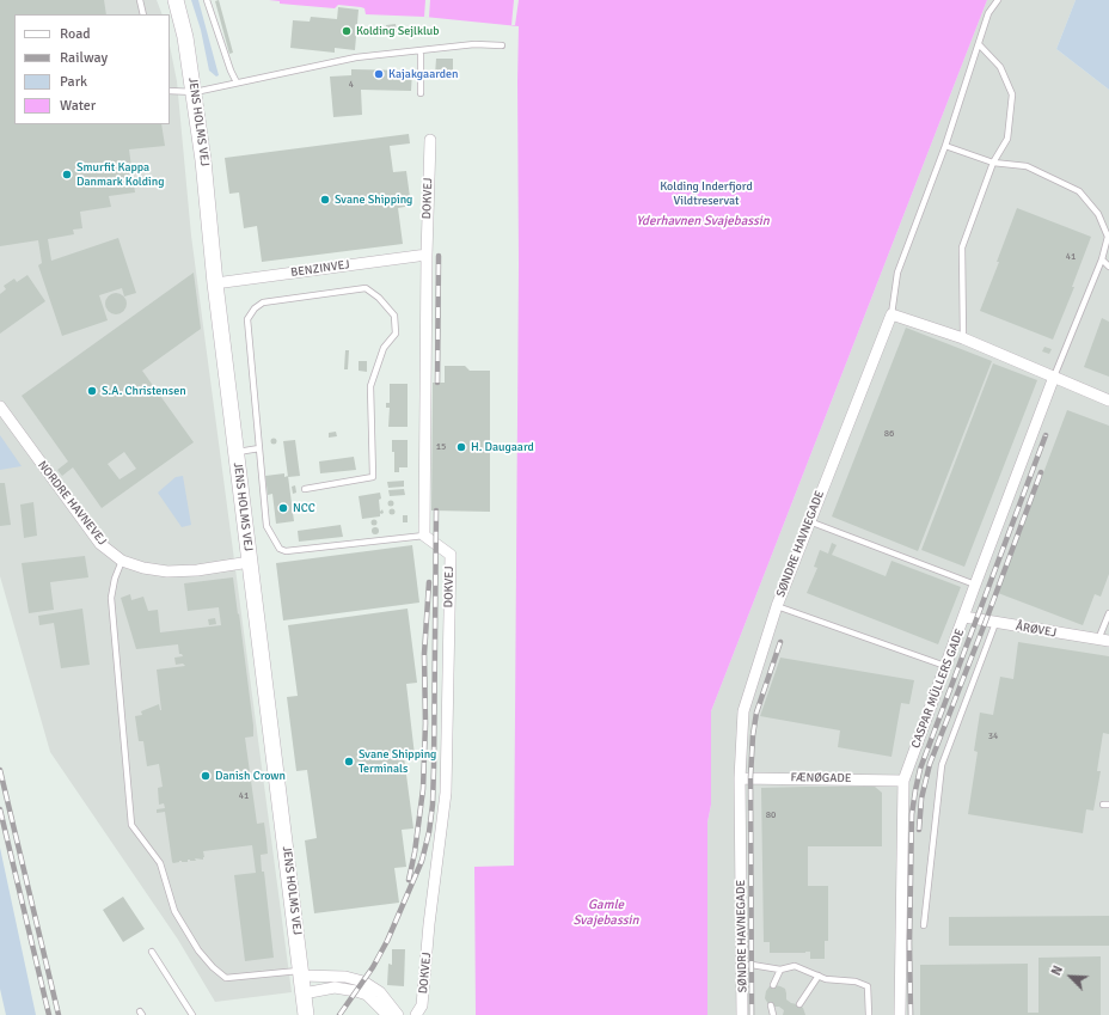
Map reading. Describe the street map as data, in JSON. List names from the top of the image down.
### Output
{
  "streets": {
    "main road": ["JENS HOLMS VEJ"],
    "street": [
      "DOKVEJ",
      "BENZINVEJ",
      "NORDRE HAVNEVEJ",
      "SØNDRE HAVNEGADE",
      "ÅRØVEJ",
      "CASPAR MÜLLERS GADE",
      "FÆNØGADE"
    ]
  },
  "crossings": [
    ["JENS HOLMS VEJ", "BENZINVEJ"],
    ["JENS HOLMS VEJ", "NORDRE HAVNEVEJ"],
    ["DOKVEJ", "BENZINVEJ"],
    ["SØNDRE HAVNEGADE", "FÆNØGADE"],
    ["ÅRØVEJ", "CASPAR MÜLLERS GADE"],
    ["CASPAR MÜLLERS GADE", "FÆNØGADE"]
  ],
  "water": ["Yderhavnen Svajebassin", "Gamle Svajebassin"],
  "parks": ["Kolding Inderfjord Vildtreservat"],
  "places": [
    "Kolding Sejlklub",
    "Kajakgaarden",
    "Smurfit Kappa Danmark Kolding",
    "Svane Shipping",
    "S.A. Christensen",
    "H. Daugaard",
    "NCC",
    "Svane Shipping Terminals",
    "Danish Crown"
  ],
  "house_numbers": [
    "4",
    "41",
    "86",
    "15",
    "34",
    "41",
    "80"
  ],
  "legend": [
    "Road",
    "Railway",
    "Park",
    "Water"
  ],
  "north": "top left"
}
